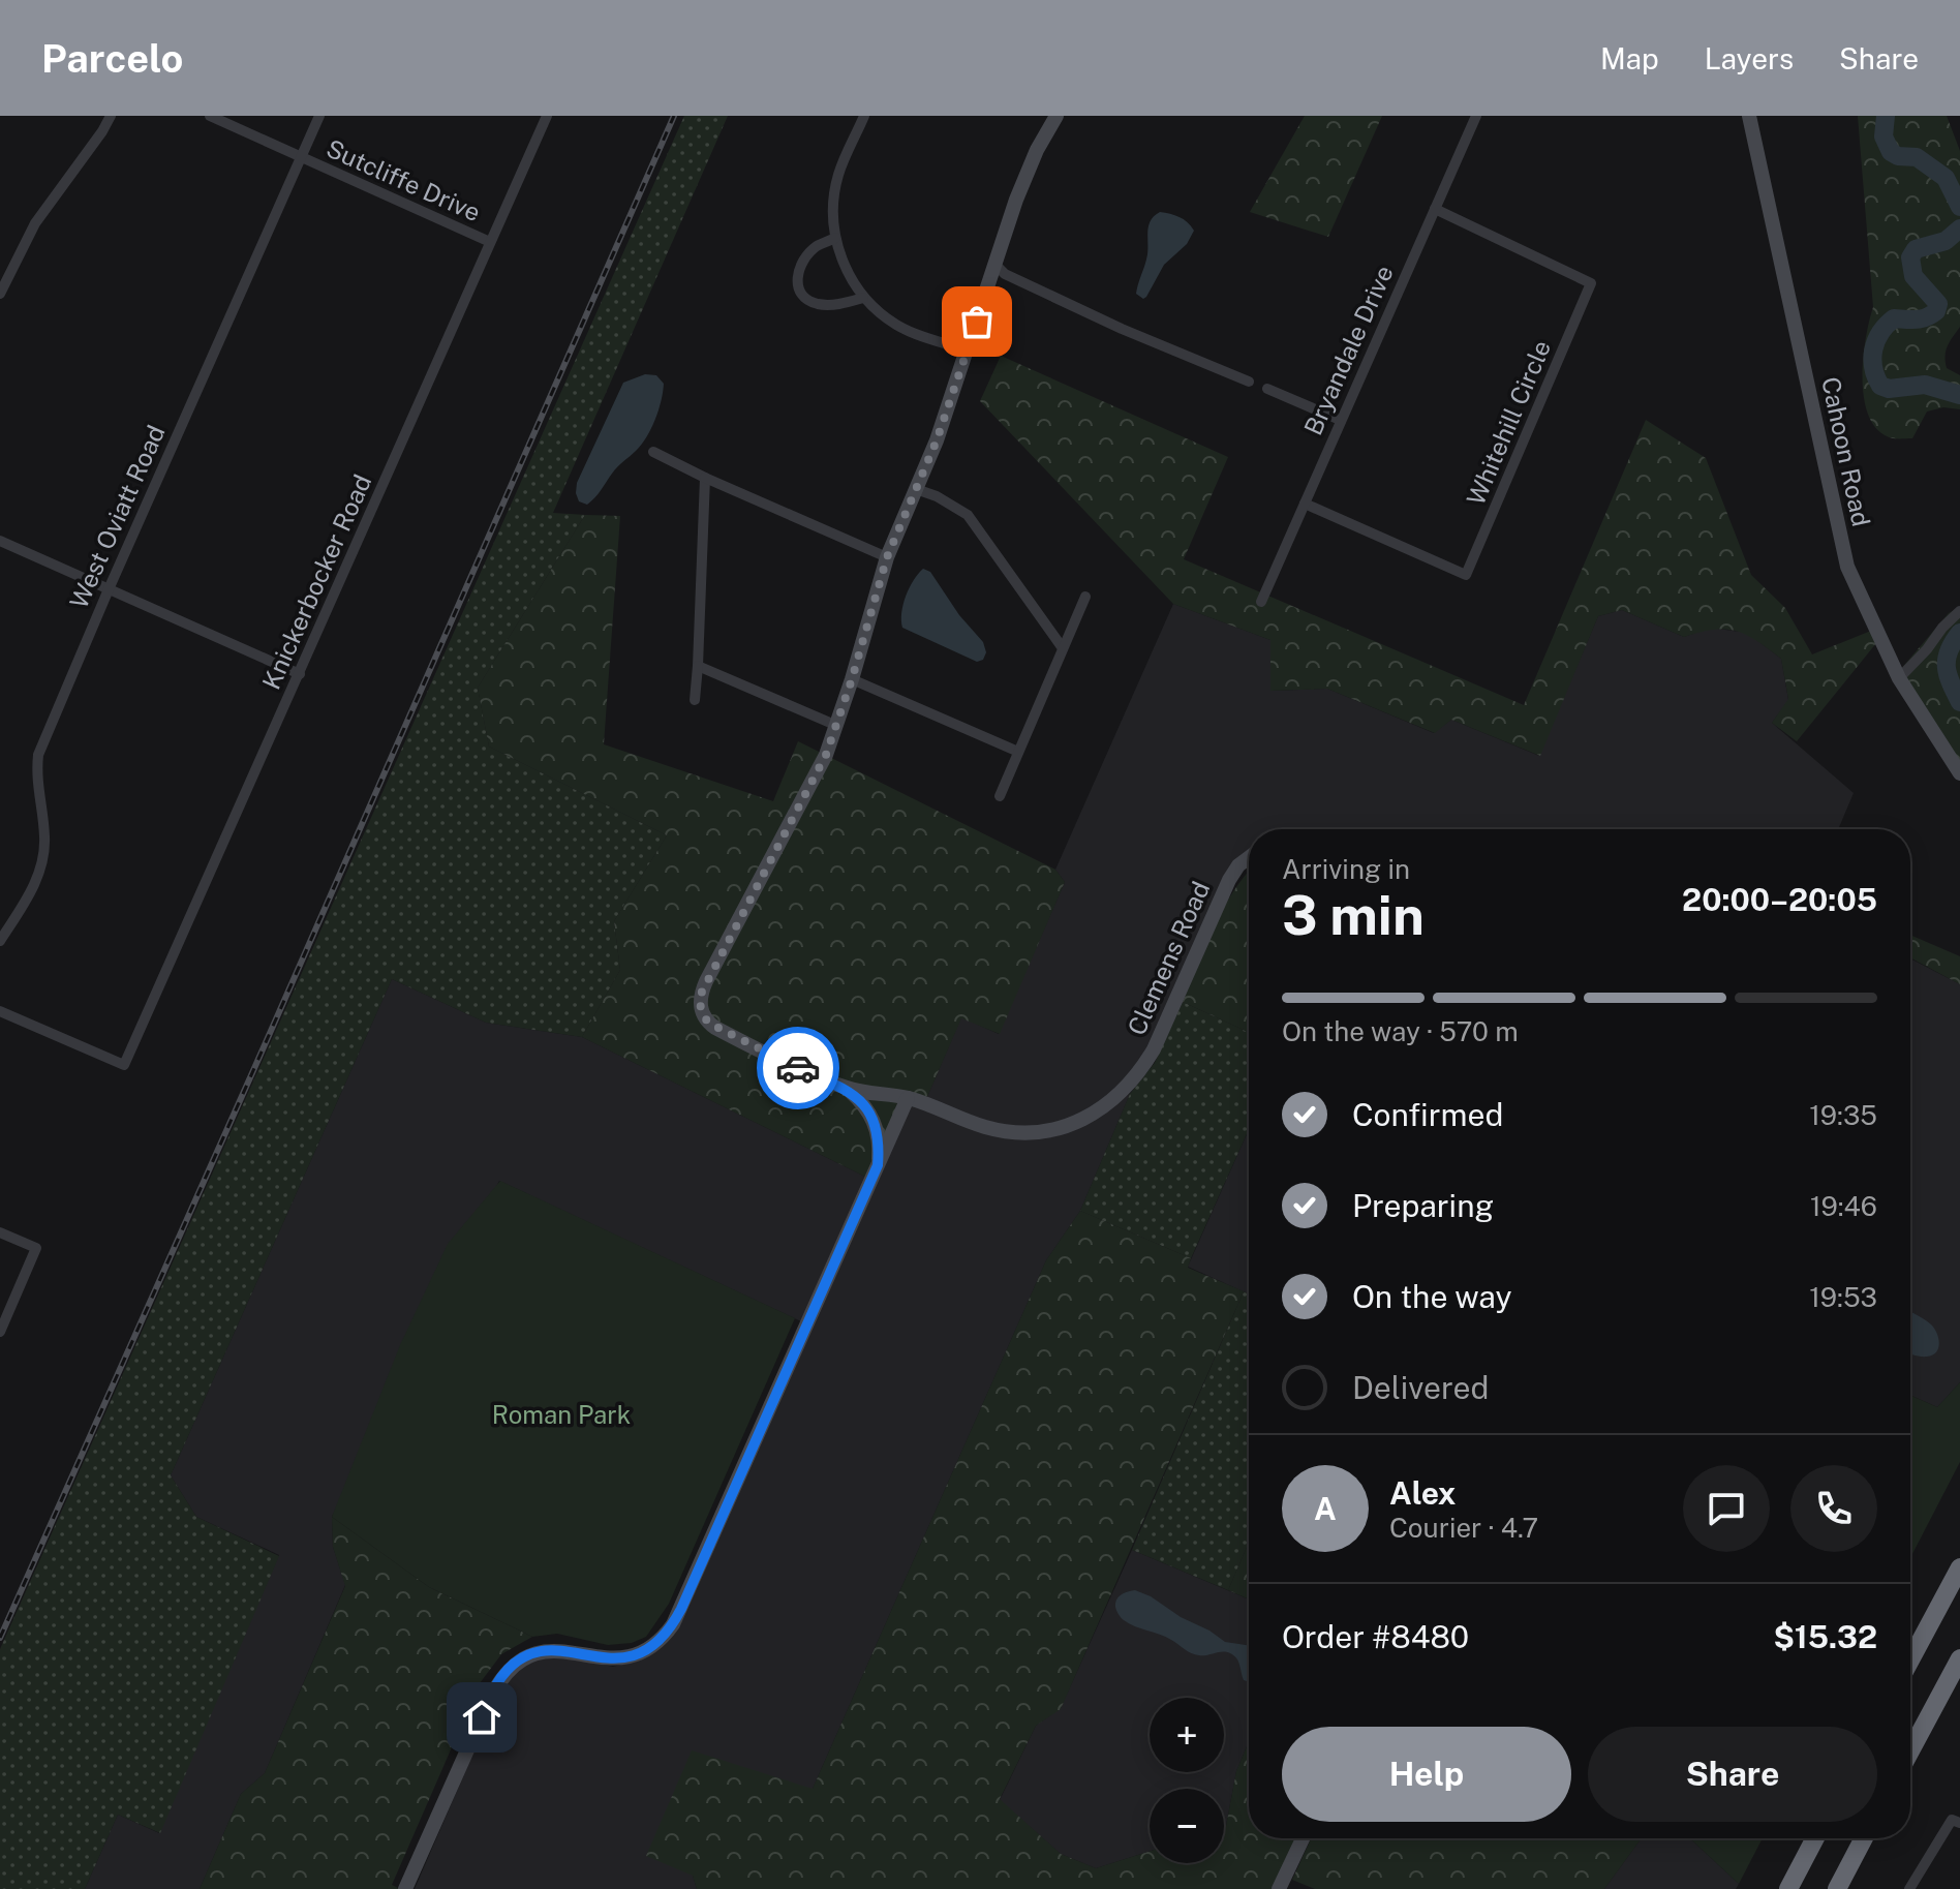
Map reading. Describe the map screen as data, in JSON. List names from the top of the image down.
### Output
{
  "streets": {
    "street": [
      "Sutcliffe Drive",
      "Bryandale Drive",
      "Whitehill Circle",
      "Cahoon Road",
      "West Oviatt Road",
      "Knickerbocker Road",
      "Clemens Road"
    ]
  },
  "crossings": [
    ["Sutcliffe Drive", "West Oviatt Road"],
    ["Sutcliffe Drive", "Knickerbocker Road"],
    ["Bryandale Drive", "Whitehill Circle"]
  ],
  "parks": ["Roman Park"],
  "page": {
    "header": "Parcelo",
    "nav": ["Map", "Layers", "Share"],
    "heading": ["3 min", "Arriving in", "20:00–20:05"],
    "panel": [
      "Alex",
      "Courier · 4.7",
      "Order #8480",
      "$15.32"
    ],
    "bar": "On the way · 570 m",
    "list": [
      ["Confirmed", "19:35"],
      ["Preparing", "19:46"],
      ["On the way", "19:53"],
      "Delivered"
    ],
    "round": "A",
    "map_buttons": ["+", "−"],
    "buttons": ["Help", "Share"]
  }
}
